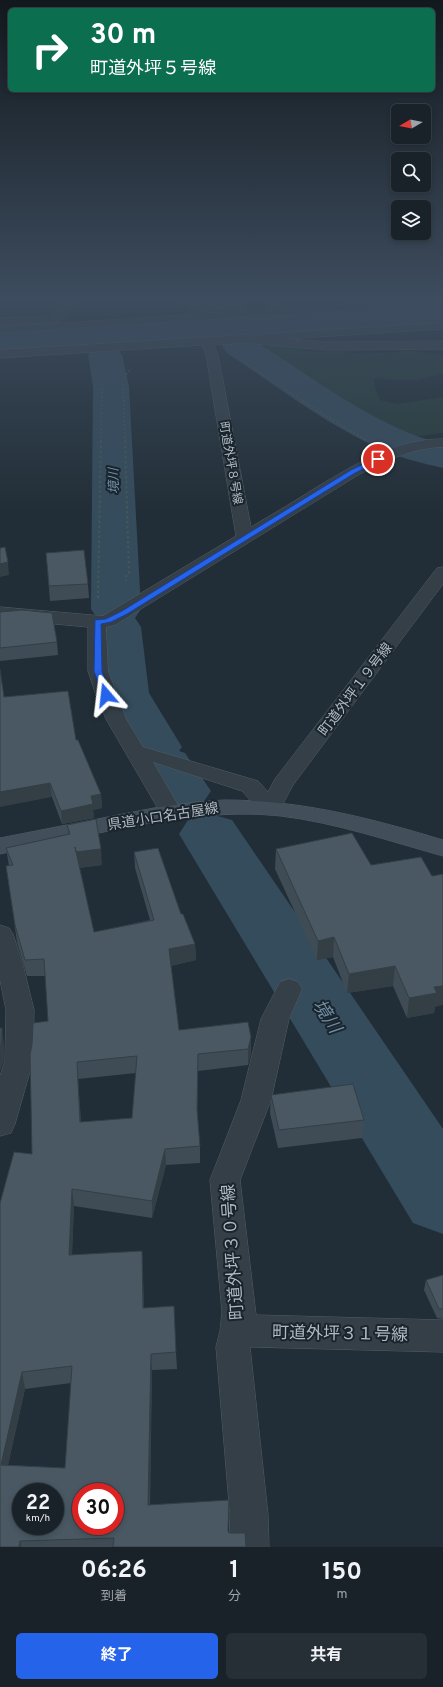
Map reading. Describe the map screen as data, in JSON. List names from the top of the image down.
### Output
{
  "streets": {
    "main road": ["県道小口名古屋線"],
    "street": [
      "町道外坪８号線",
      "町道外坪１９号線",
      "町道外坪３０号線",
      "町道外坪３１号線"
    ]
  },
  "crossings": [
    ["町道外坪１９号線", "県道小口名古屋線"],
    ["町道外坪３０号線", "町道外坪３１号線"]
  ],
  "water": ["境川"],
  "north": "left",
  "page": {
    "turn": ["30 m", "町道外坪５号線"],
    "speed": "22 km/h",
    "limit": "30",
    "eta": [
      "06:26",
      "到着",
      "1",
      "分",
      "150",
      "m"
    ],
    "buttons": ["終了", "共有"]
  }
}
